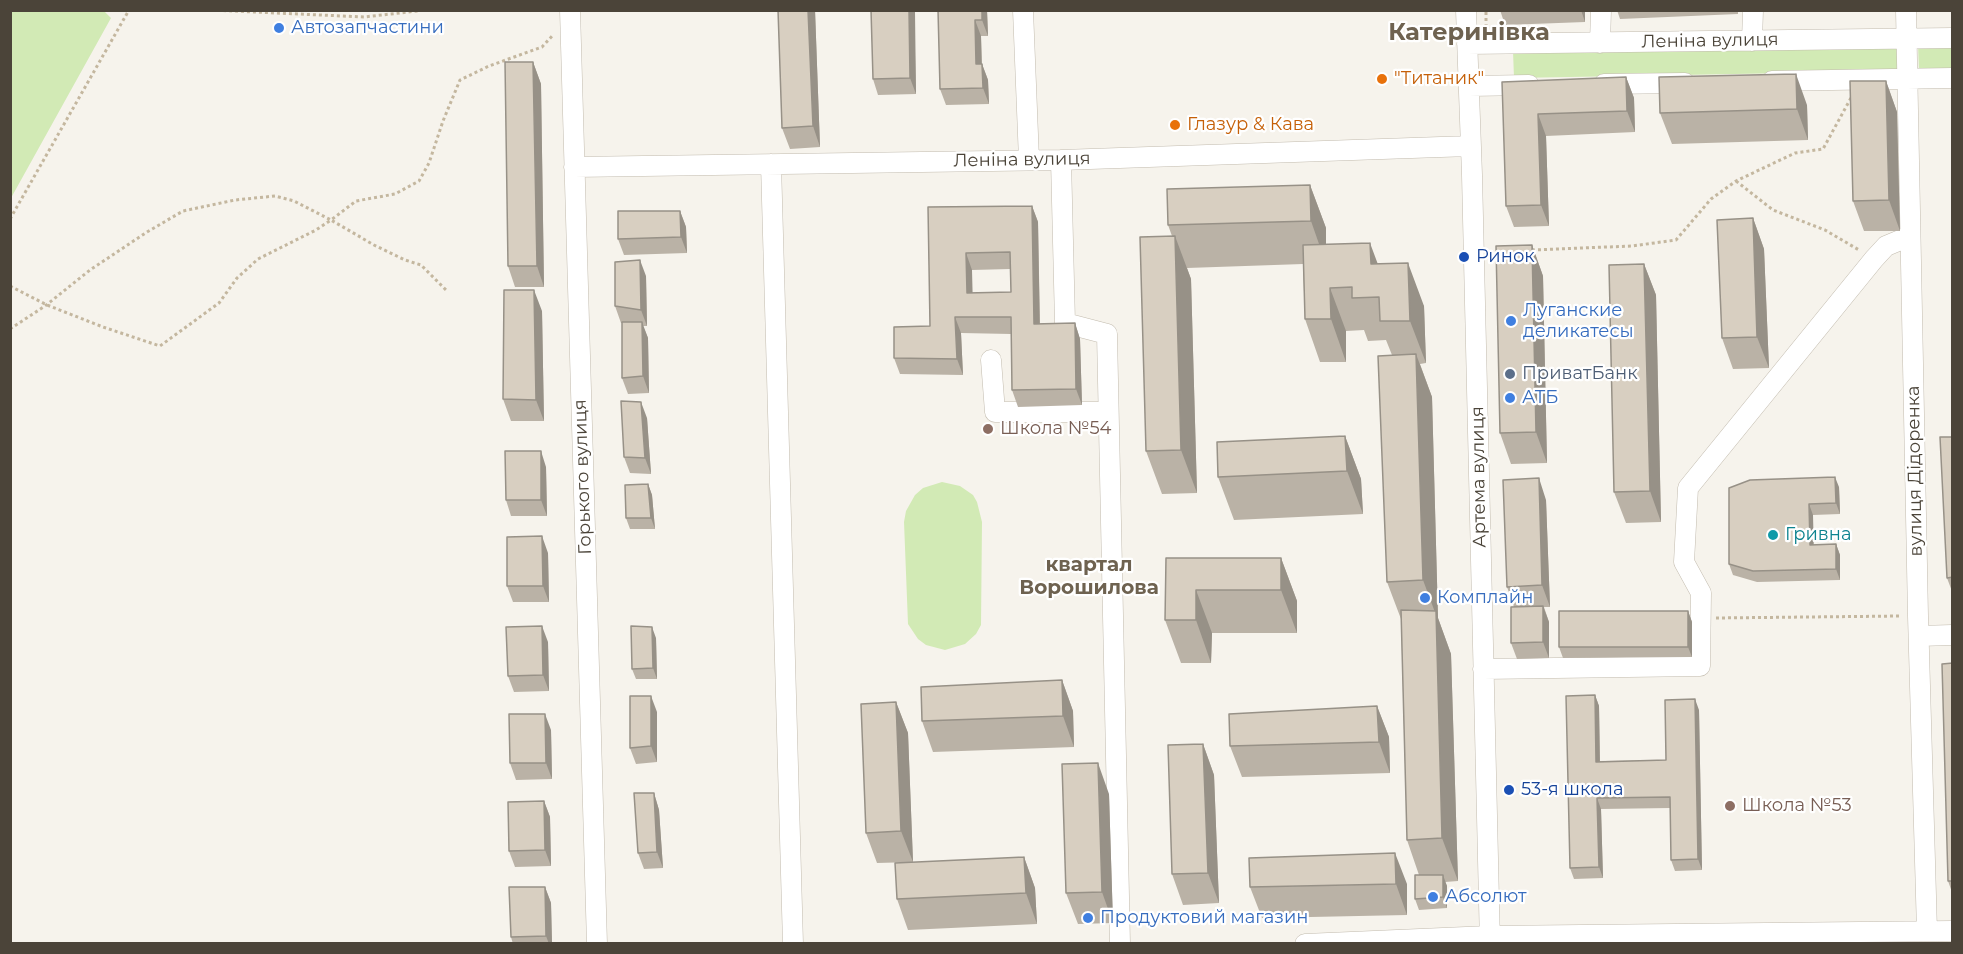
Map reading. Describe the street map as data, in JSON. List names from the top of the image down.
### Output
{
  "streets": {
    "street": [
      "Леніна вулиця",
      "вулиця Дідоренка",
      "Горького вулиця",
      "Артема вулиця"
    ]
  },
  "crossings": [
    ["Леніна вулиця", "вулиця Дідоренка"],
    ["Леніна вулиця", "Горького вулиця"],
    ["Леніна вулиця", "Артема вулиця"]
  ],
  "districts": ["Катеринівка", "квартал Ворошилова"],
  "places": [
    "Автозапчастини",
    "\"Титаник\"",
    "Глазур & Кава",
    "Ринок",
    "Луганские деликатесы",
    "ПриватБанк",
    "АТБ",
    "Школа №54",
    "Гривна",
    "Комплайн",
    "53-я школа",
    "Школа №53",
    "Абсолют",
    "Продуктовий магазин"
  ]
}
